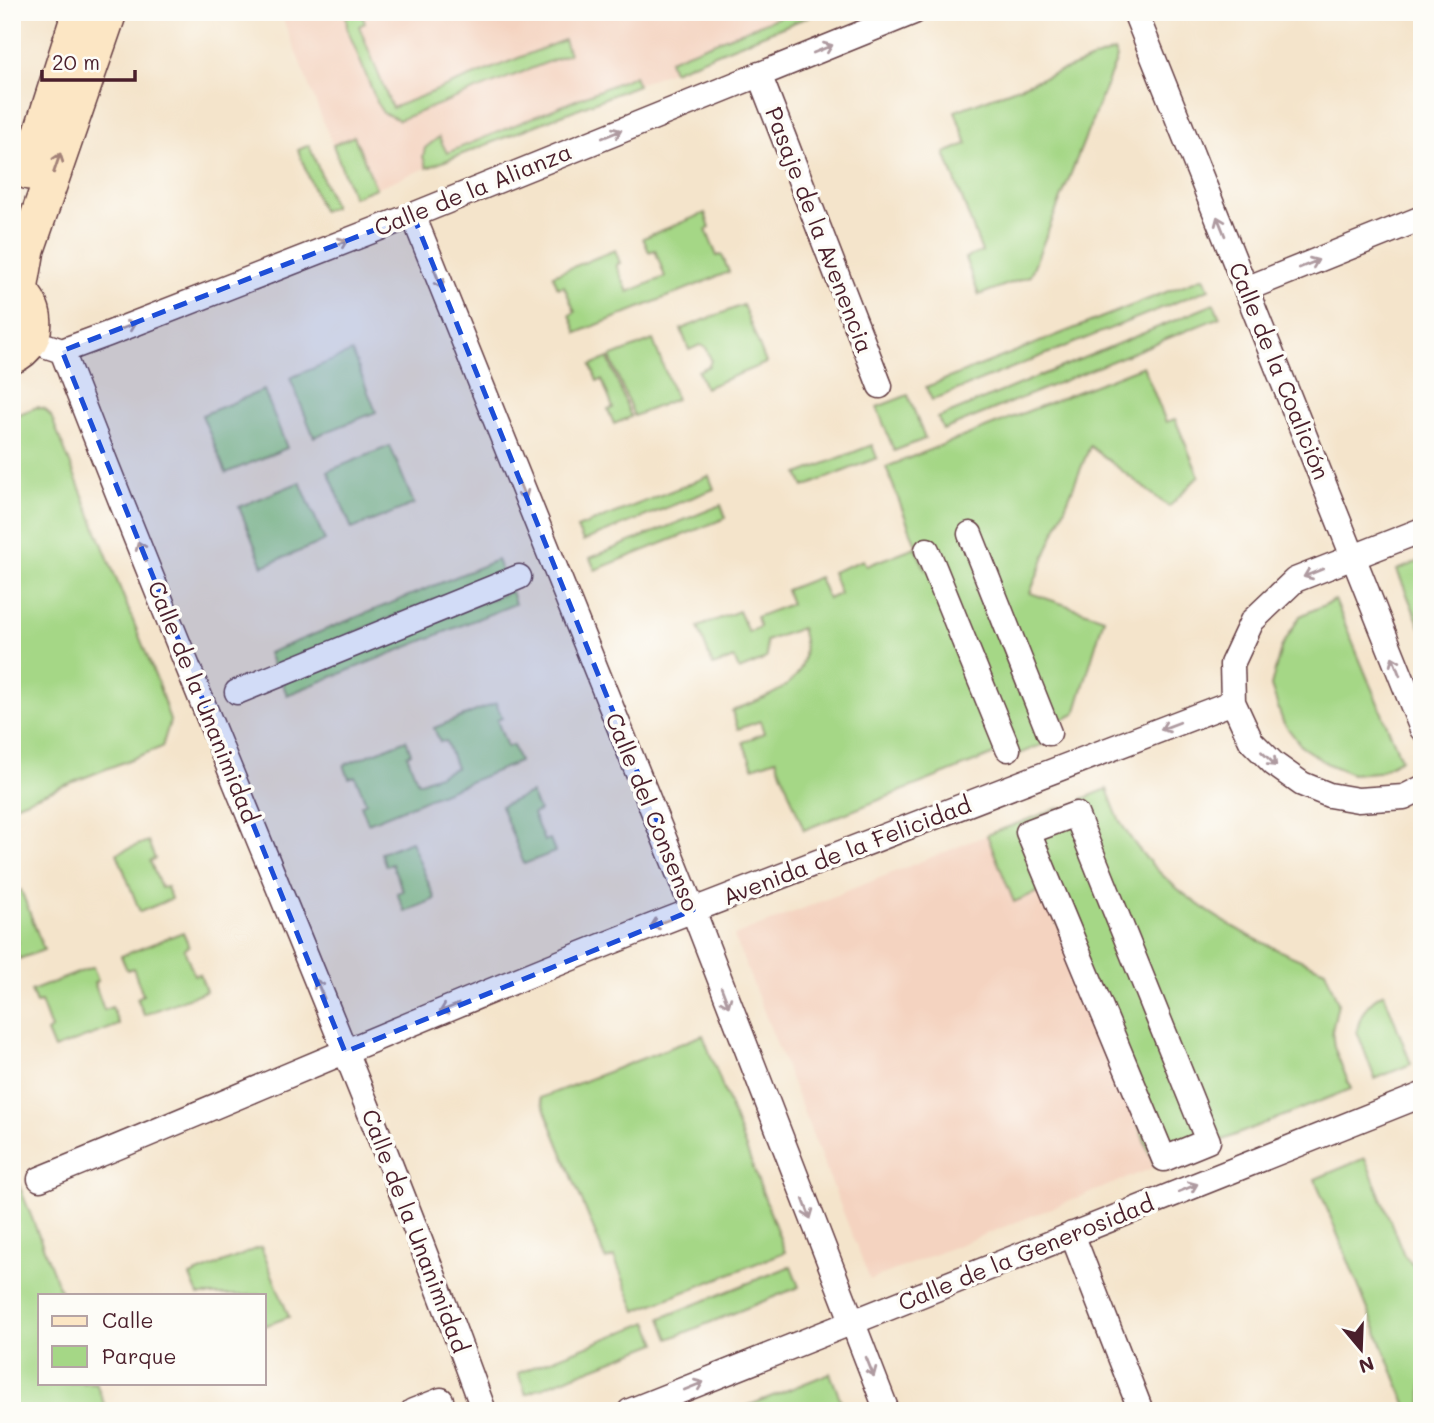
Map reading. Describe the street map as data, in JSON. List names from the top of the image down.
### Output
{
  "streets": {
    "street": [
      "Calle de la Alianza",
      "Pasaje de la Avenencia",
      "Calle de la Coalición",
      "Calle de la Unanimidad",
      "Calle del Consenso",
      "Avenida de la Felicidad",
      "Calle de la Generosidad"
    ]
  },
  "crossings": [
    ["Calle de la Alianza", "Pasaje de la Avenencia"],
    ["Calle de la Alianza", "Calle de la Unanimidad"],
    ["Calle de la Alianza", "Calle del Consenso"],
    ["Calle de la Unanimidad", "Avenida de la Felicidad"],
    ["Calle del Consenso", "Avenida de la Felicidad"],
    ["Calle del Consenso", "Calle de la Generosidad"]
  ],
  "one_way": [
    "Calle de la Alianza",
    "Calle de la Coalición",
    "Calle de la Unanimidad",
    "Calle del Consenso",
    "Avenida de la Felicidad",
    "Calle de la Generosidad"
  ],
  "legend": ["Calle", "Parque"],
  "scale_bar": "20 m",
  "north": "bottom"
}
